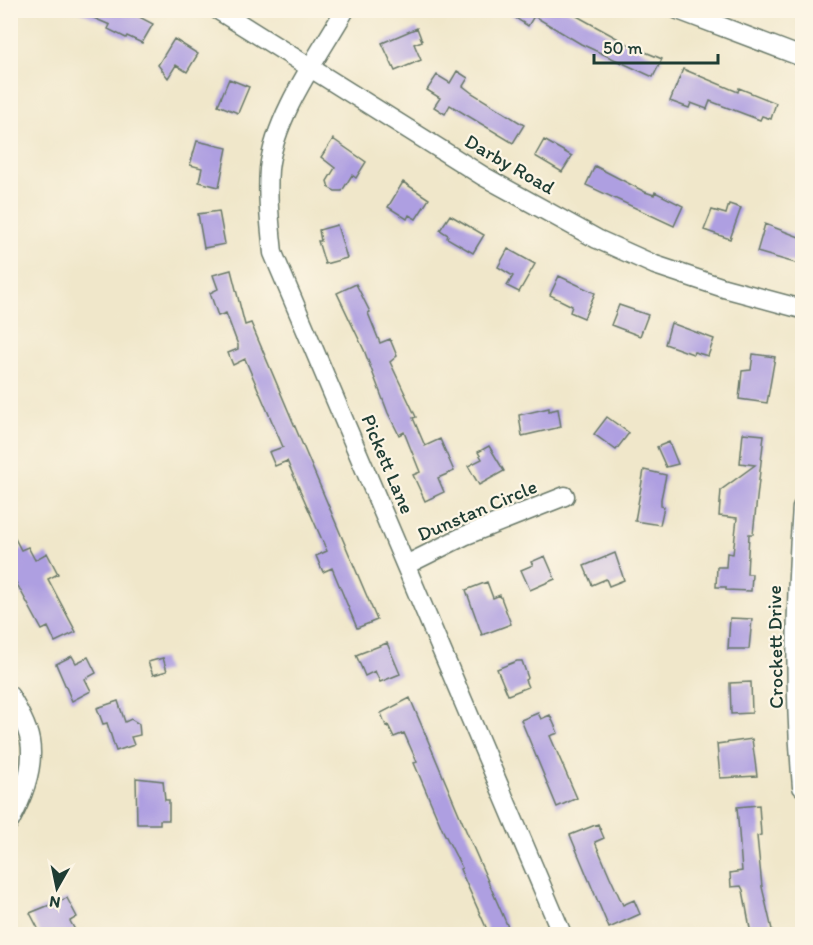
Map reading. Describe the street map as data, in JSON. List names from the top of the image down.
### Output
{
  "streets": {
    "street": [
      "Darby Road",
      "Pickett Lane",
      "Dunstan Circle",
      "Crockett Drive"
    ]
  },
  "crossings": [
    ["Darby Road", "Pickett Lane"],
    ["Pickett Lane", "Dunstan Circle"]
  ],
  "scale_bar": "50 m",
  "north": "bottom"
}
